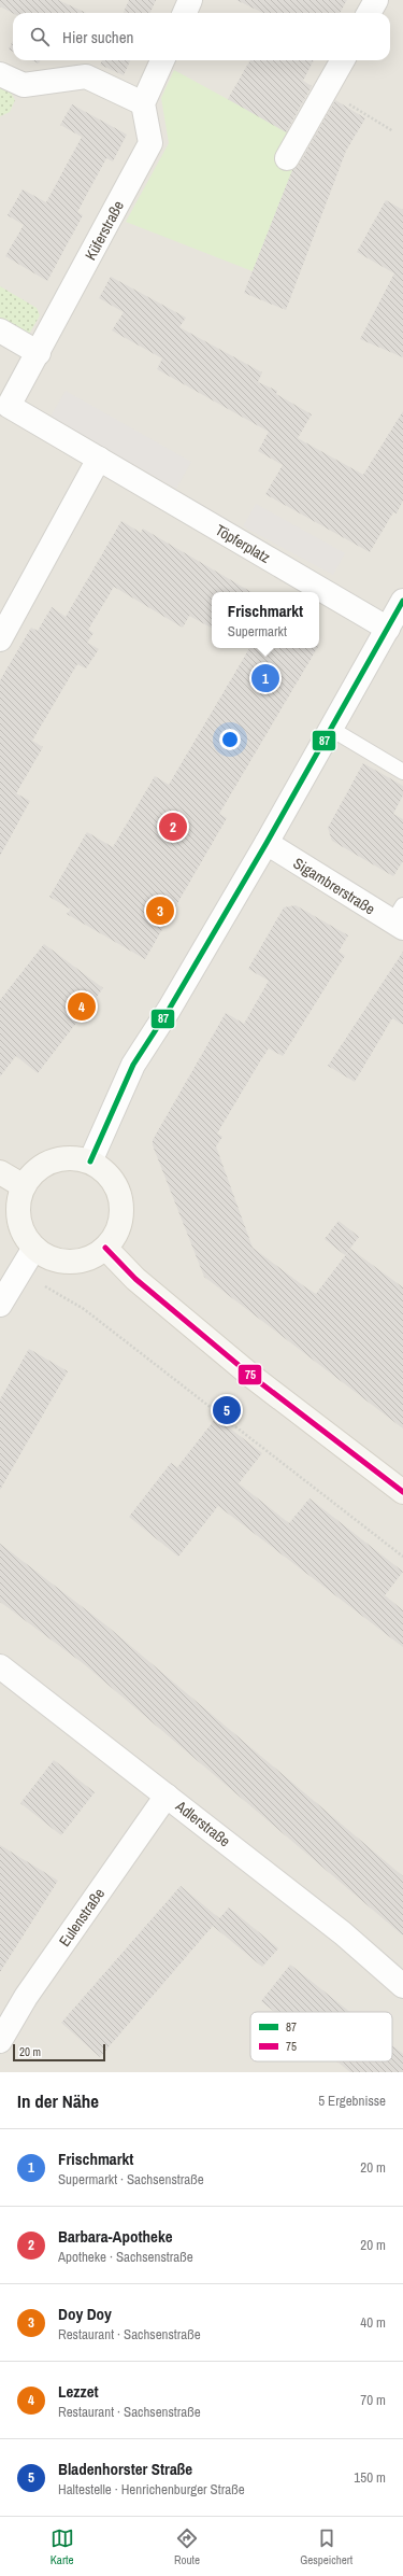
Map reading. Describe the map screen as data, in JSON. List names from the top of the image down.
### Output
{
  "streets": {
    "street": [
      "Küferstraße",
      "Töpferplatz",
      "Sigambrerstraße",
      "Adlerstraße",
      "Eulenstraße"
    ]
  },
  "crossings": [
    ["Küferstraße", "Töpferplatz"],
    ["Adlerstraße", "Eulenstraße"]
  ],
  "lines": ["transit line 87", "transit line 75"],
  "legend": ["87", "75"],
  "scale_bar": "20 m",
  "page": {
    "search": "Hier suchen",
    "popup": ["Frischmarkt", "Supermarkt"],
    "pins": [
      "1",
      "2",
      "3",
      "4",
      "5"
    ],
    "scale": "20 m",
    "heading": ["In der Nähe", "5 Ergebnisse"],
    "list": [
      {
        "mark": "1",
        "name": "Frischmarkt",
        "note": "Supermarkt · Sachsenstraße",
        "value": "20 m"
      },
      {
        "mark": "2",
        "name": "Barbara-Apotheke",
        "note": "Apotheke · Sachsenstraße",
        "value": "20 m"
      },
      {
        "mark": "3",
        "name": "Doy Doy",
        "note": "Restaurant · Sachsenstraße",
        "value": "40 m"
      },
      {
        "mark": "4",
        "name": "Lezzet",
        "note": "Restaurant · Sachsenstraße",
        "value": "70 m"
      },
      {
        "mark": "5",
        "name": "Bladenhorster Straße",
        "note": "Haltestelle · Henrichenburger Straße",
        "value": "150 m"
      }
    ],
    "nav": ["Karte", "Route", "Gespeichert"]
  }
}
